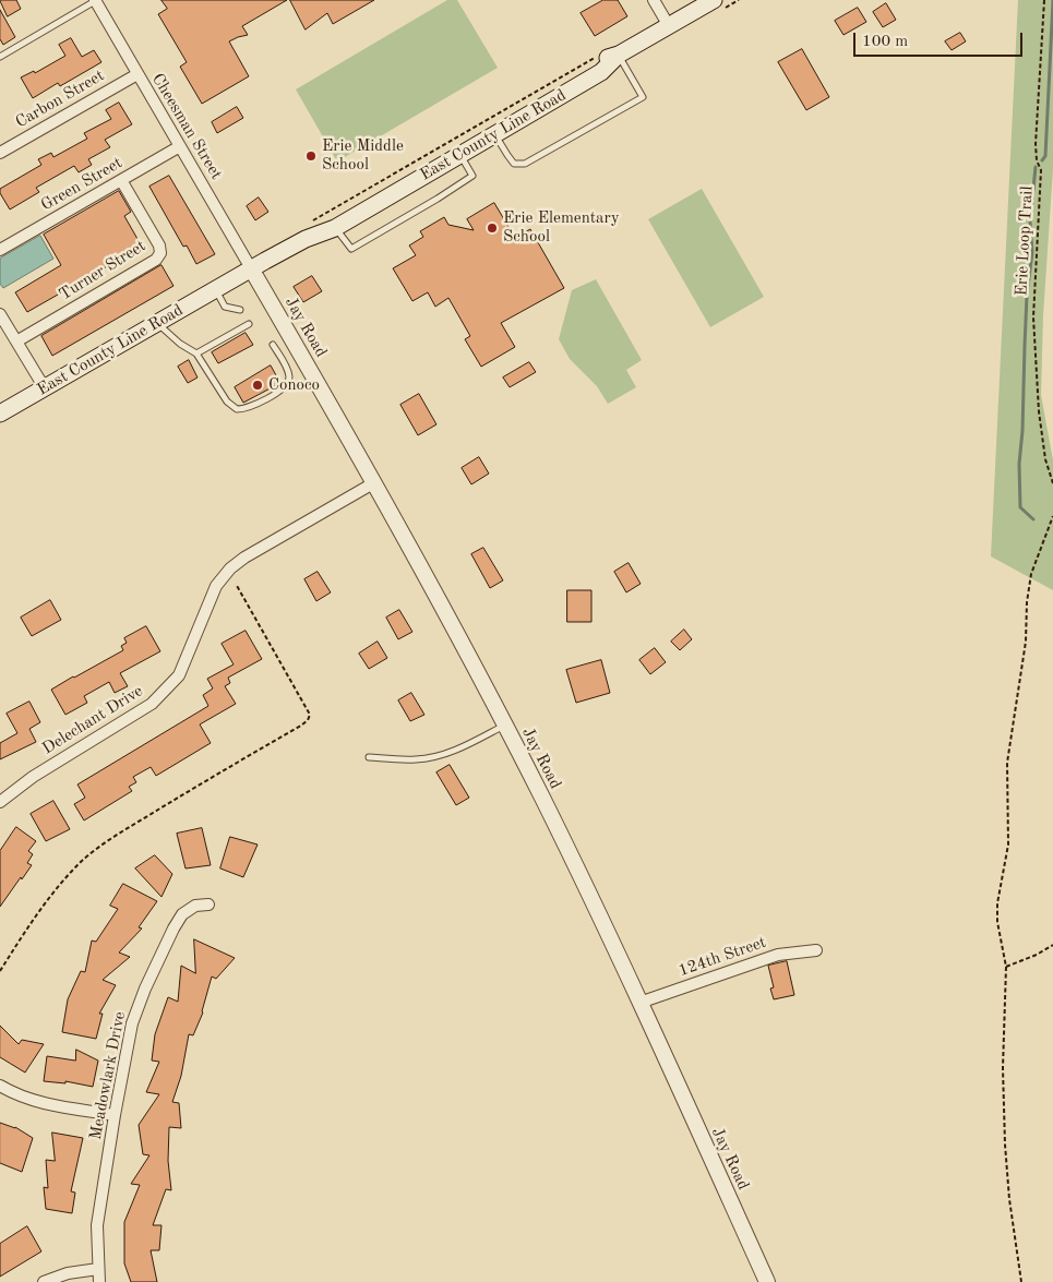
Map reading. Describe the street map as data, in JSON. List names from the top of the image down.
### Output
{
  "streets": {
    "main road": ["East County Line Road"],
    "street": [
      "Carbon Street",
      "Cheesman Street",
      "Green Street",
      "Turner Street",
      "Jay Road",
      "Delechant Drive",
      "124th Street",
      "Meadowlark Drive"
    ],
    "path": ["Erie Loop Trail"]
  },
  "crossings": [
    ["Carbon Street", "Cheesman Street"],
    ["Cheesman Street", "East County Line Road"],
    ["Cheesman Street", "Green Street"],
    ["Cheesman Street", "Jay Road"],
    ["East County Line Road", "Jay Road"],
    ["Green Street", "Turner Street"],
    ["Jay Road", "Delechant Drive"],
    ["Jay Road", "124th Street"]
  ],
  "places": ["Erie Middle School", "Erie Elementary School", "Conoco"],
  "scale_bar": "100 m"
}
